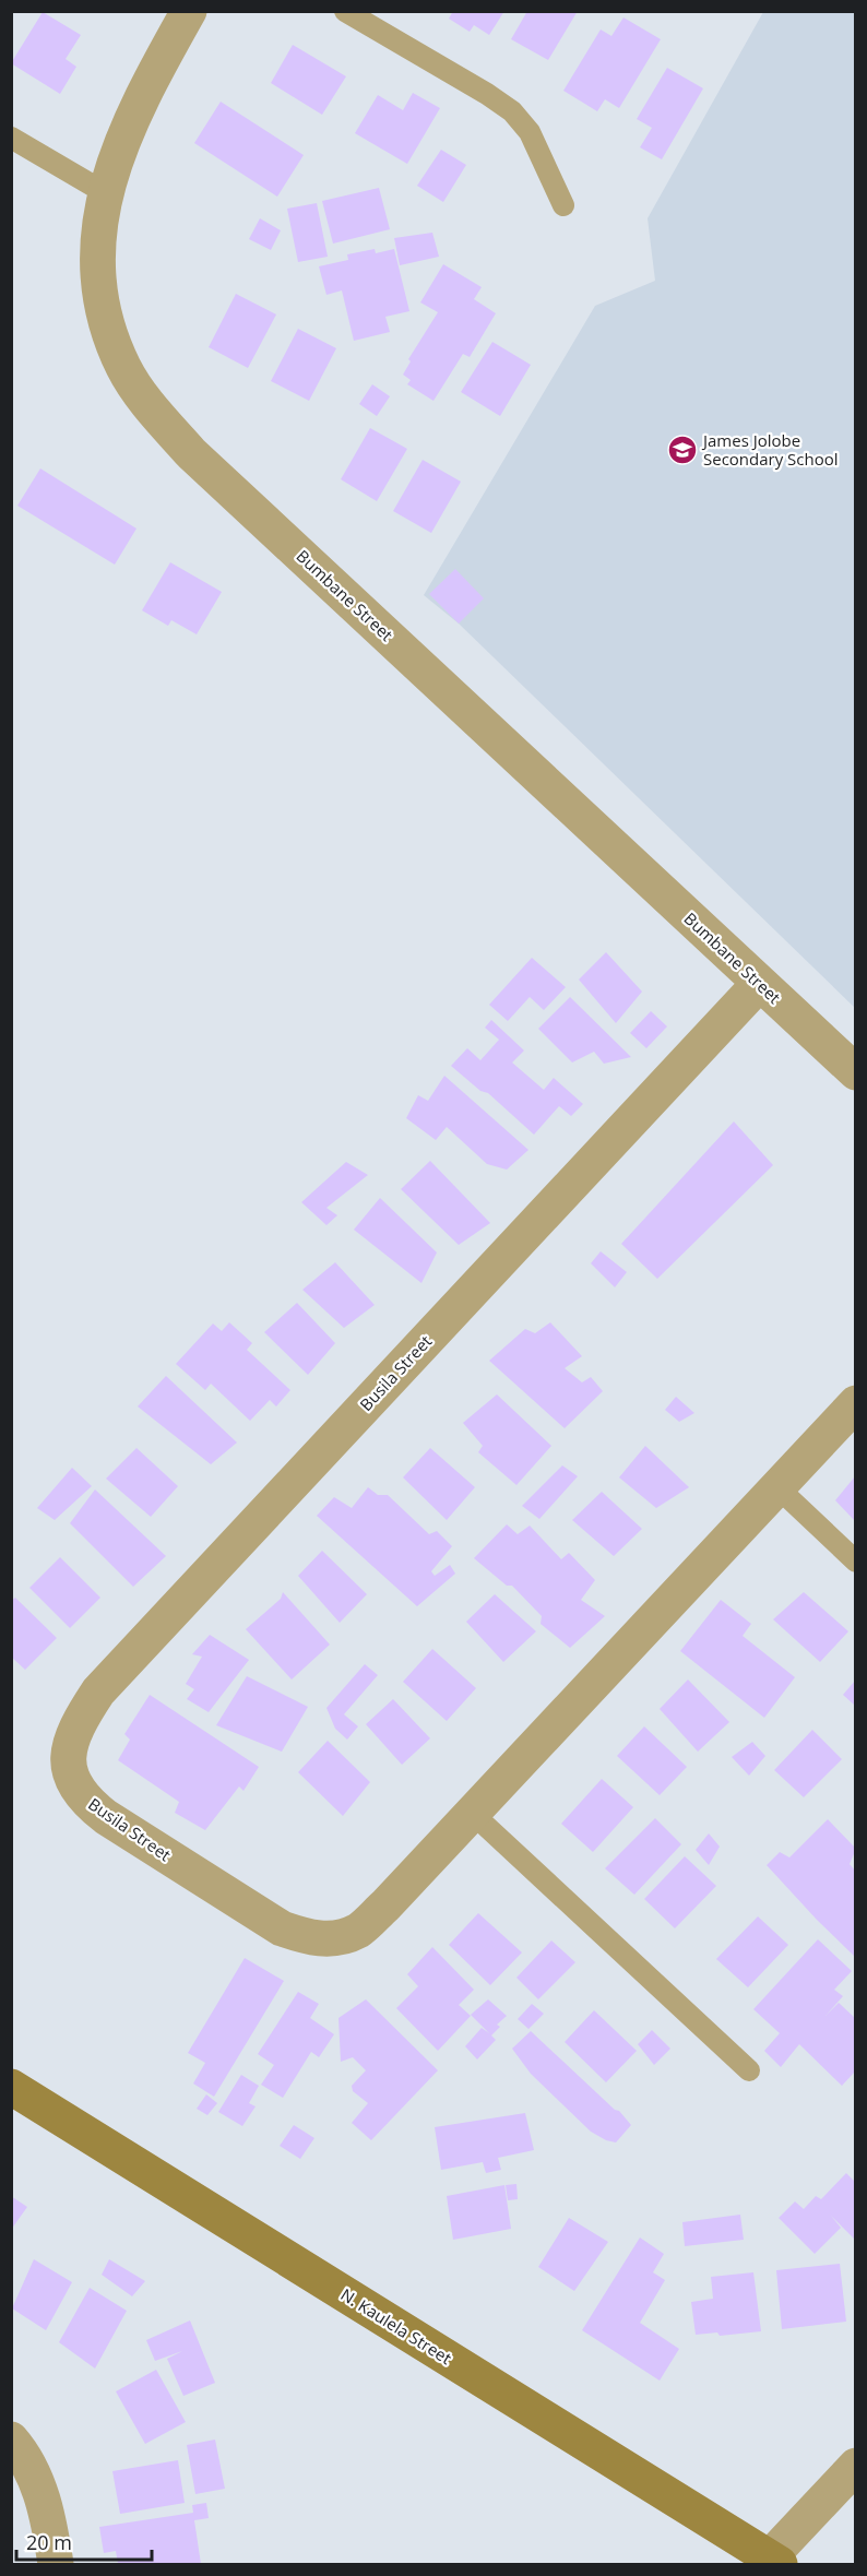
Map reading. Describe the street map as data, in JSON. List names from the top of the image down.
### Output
{
  "streets": {
    "street": ["Bumbane Street", "Busila Street", "N. Kaulela Street"]
  },
  "crossings": [
    ["Bumbane Street", "Busila Street"]
  ],
  "places": {
    "school or university": ["James Jolobe Secondary School"]
  },
  "scale_bar": "20 m"
}
